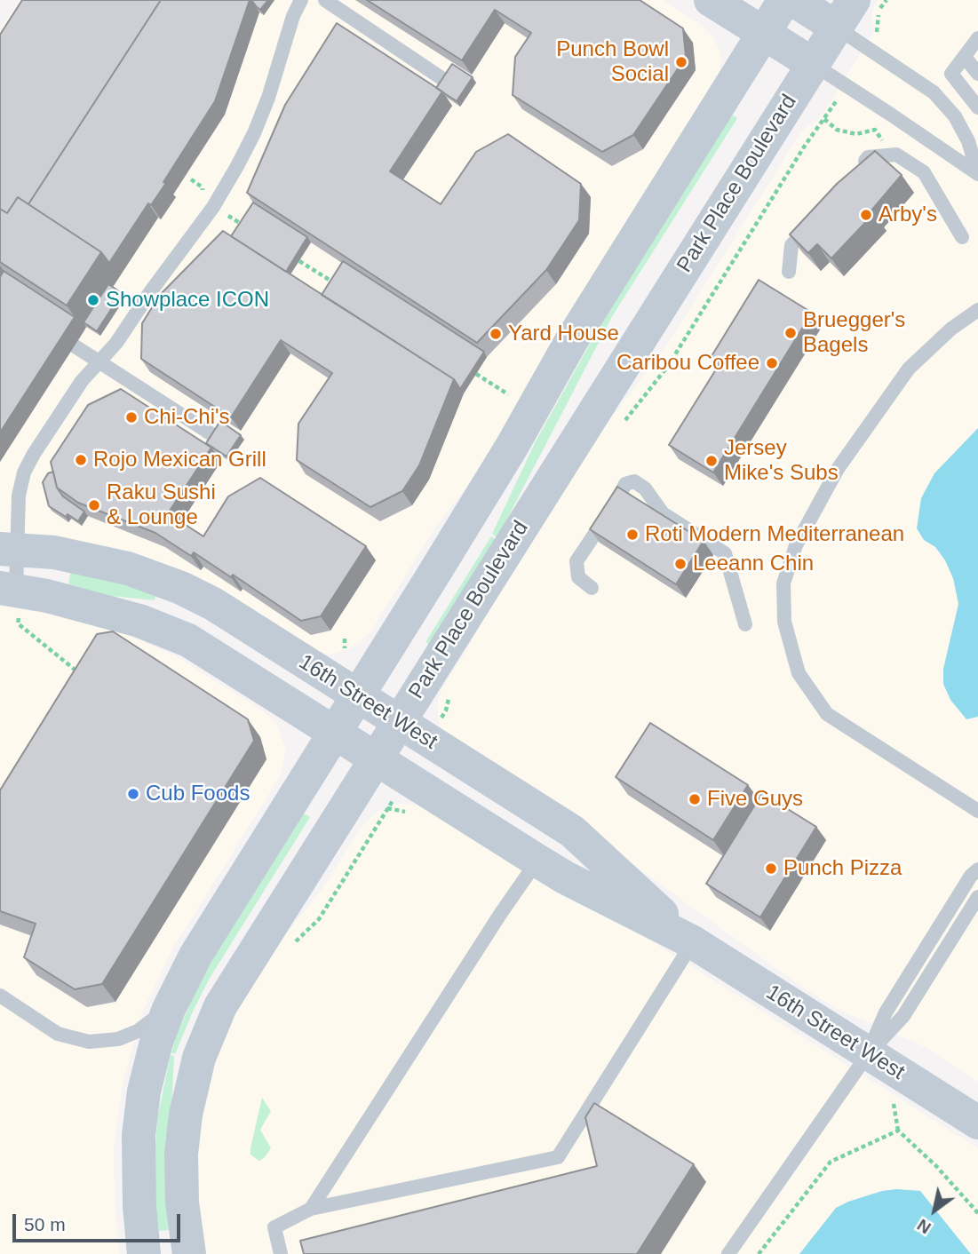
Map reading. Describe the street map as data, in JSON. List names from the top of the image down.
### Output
{
  "streets": {
    "street": ["Park Place Boulevard", "16th Street West"]
  },
  "crossings": [
    ["Park Place Boulevard", "16th Street West"]
  ],
  "places": [
    "Punch Bowl Social",
    "Arby's",
    "Showplace ICON",
    "Bruegger's Bagels",
    "Yard House",
    "Caribou Coffee",
    "Chi-Chi's",
    "Rojo Mexican Grill",
    "Jersey Mike's Subs",
    "Raku Sushi & Lounge",
    "Roti Modern Mediterranean",
    "Leeann Chin",
    "Cub Foods",
    "Five Guys",
    "Punch Pizza"
  ],
  "scale_bar": "50 m",
  "north": "bottom left"
}
